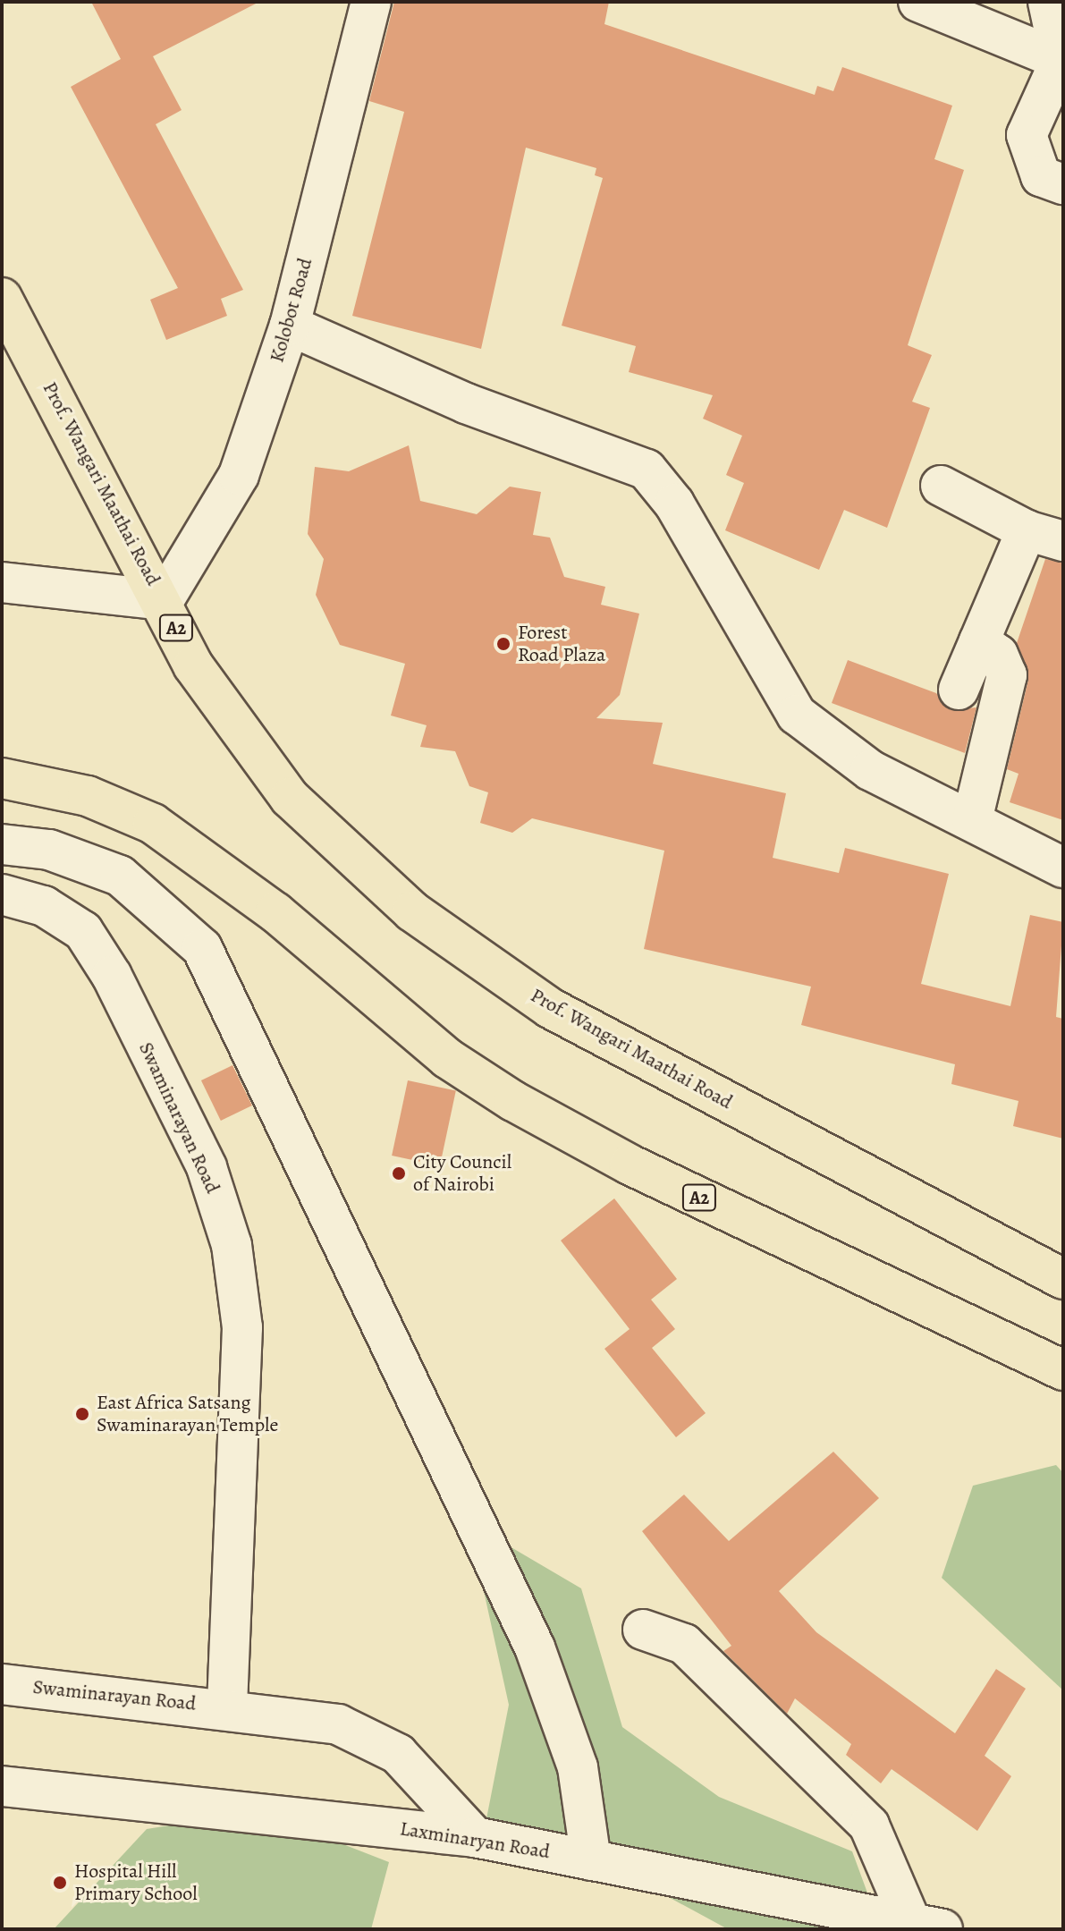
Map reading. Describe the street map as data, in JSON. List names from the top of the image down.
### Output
{
  "streets": {
    "main road": ["Prof. Wangari Maathai Road", "A2"],
    "street": ["Kolobot Road", "Swaminarayan Road", "Laxminaryan Road"]
  },
  "crossings": [
    ["Kolobot Road", "Prof. Wangari Maathai Road"],
    ["Swaminarayan Road", "Laxminaryan Road"]
  ],
  "places": [
    "Forest Road Plaza",
    "City Council of Nairobi",
    "East Africa Satsang Swaminarayan Temple",
    "Hospital Hill Primary School"
  ]
}
